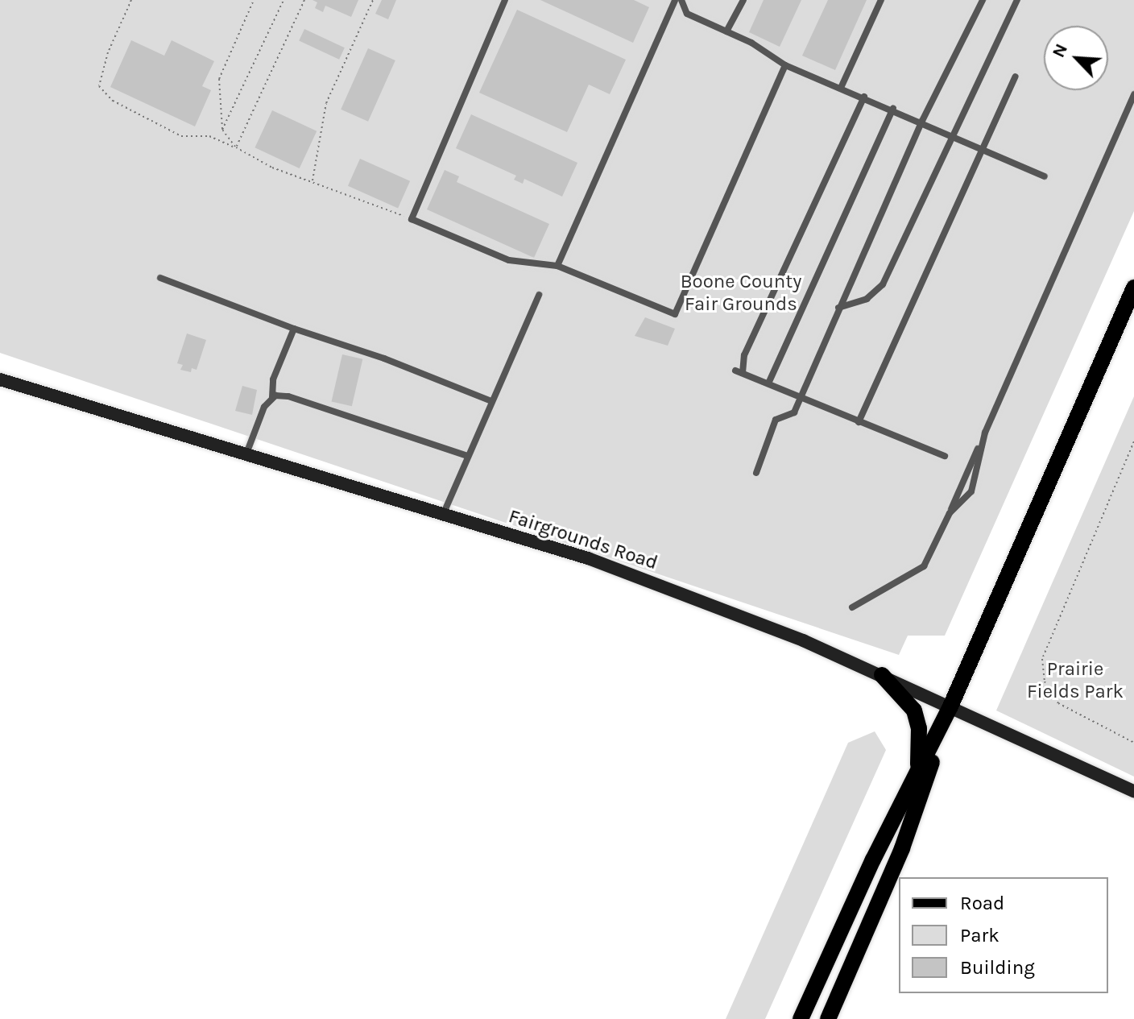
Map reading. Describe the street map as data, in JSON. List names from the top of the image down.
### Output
{
  "streets": {
    "main road": ["Fairgrounds Road"]
  },
  "parks": ["Boone County Fair Grounds", "Prairie Fields Park"],
  "legend": ["Road", "Park", "Building"],
  "north": "top left"
}
